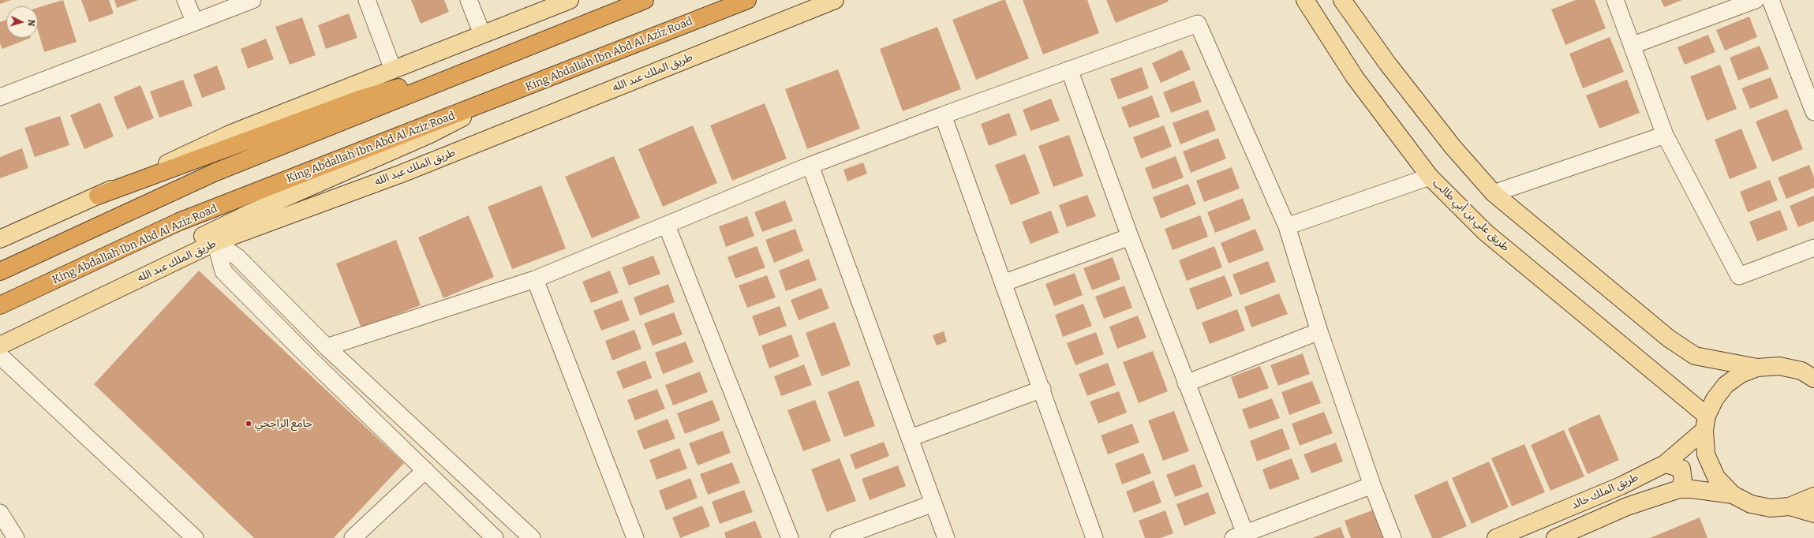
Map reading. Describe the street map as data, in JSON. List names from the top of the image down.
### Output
{
  "streets": {
    "highway": ["King Abdallah Ibn Abd Al Aziz Road"],
    "main road": ["طريق الملك عبد الله", "طريق علي بن أبي طالب", "طريق الملك خالد"]
  },
  "crossings": [
    ["طريق علي بن أبي طالب", "طريق الملك خالد"]
  ],
  "places": ["جامع الراجحي"],
  "north": "right"
}
